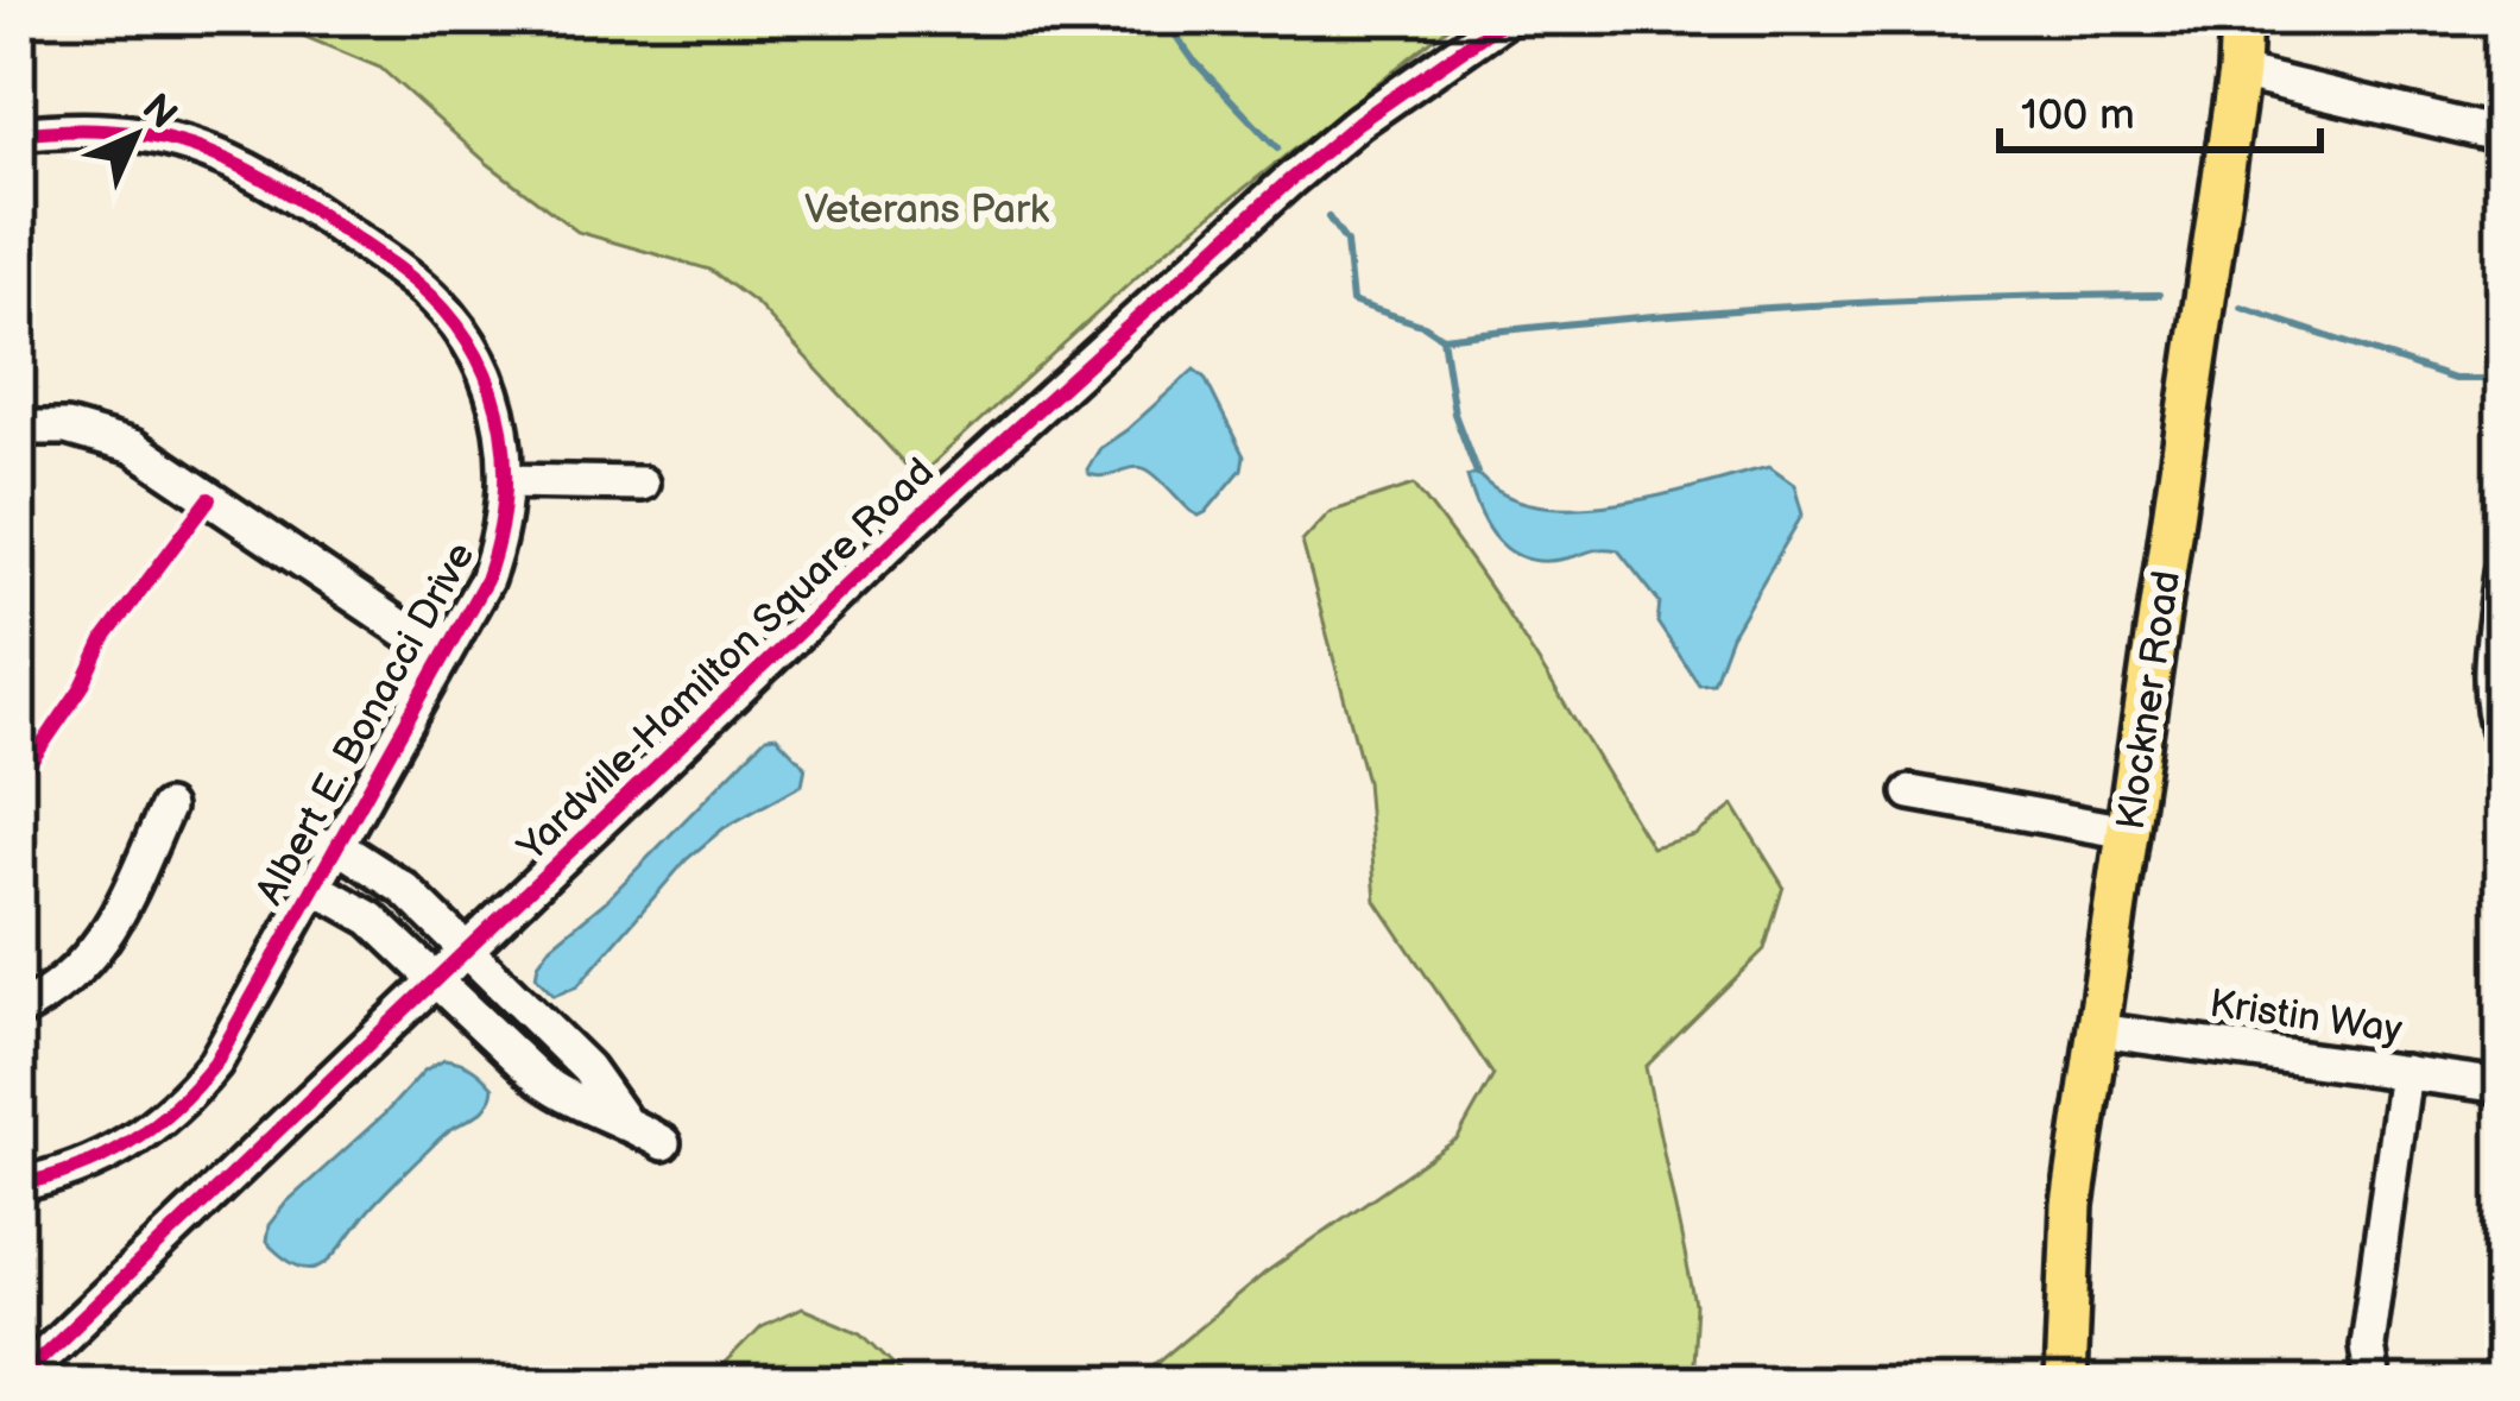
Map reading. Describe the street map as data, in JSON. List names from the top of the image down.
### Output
{
  "streets": {
    "main road": ["Klockner Road"],
    "street": ["Yardville-Hamilton Square Road", "Albert E. Bonacci Drive", "Kristin Way"]
  },
  "crossings": [
    ["Klockner Road", "Kristin Way"]
  ],
  "parks": ["Veterans Park"],
  "scale_bar": "100 m",
  "north": "top right"
}
